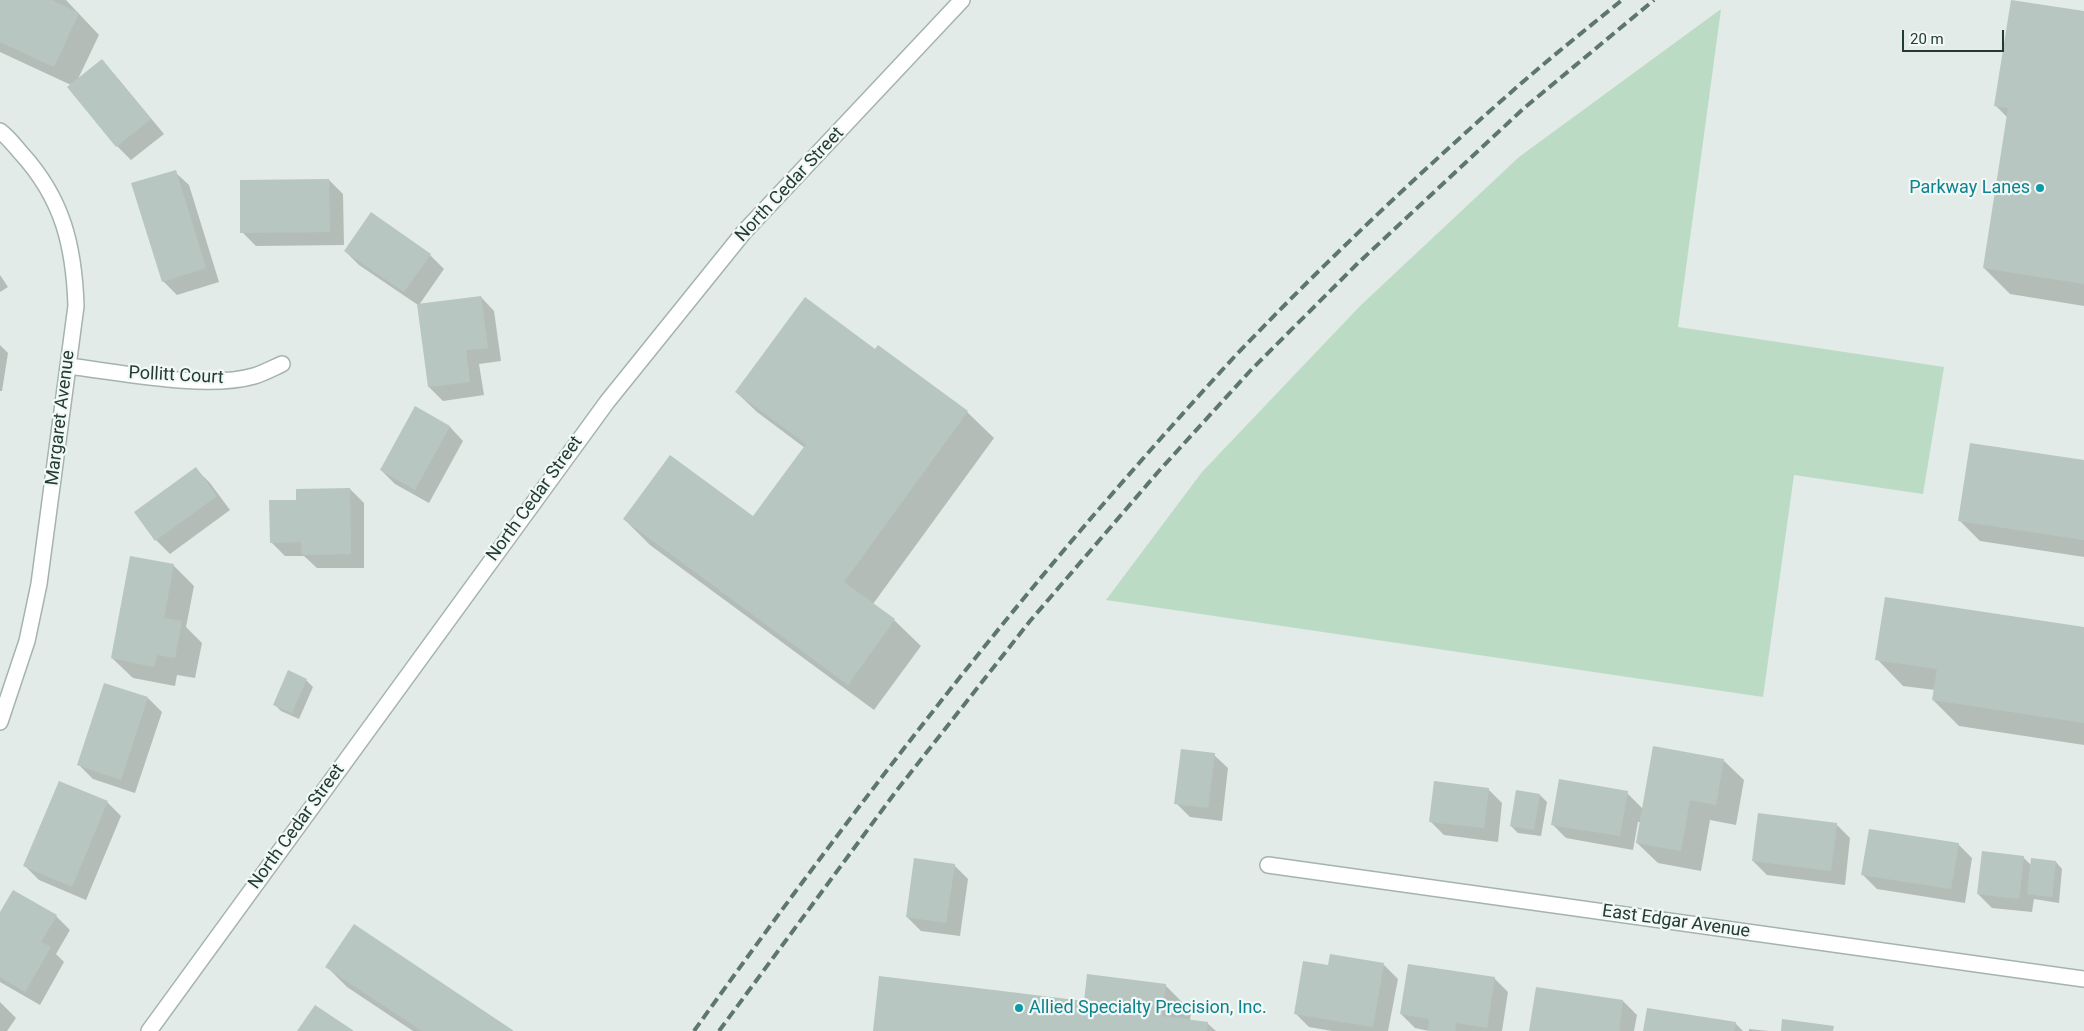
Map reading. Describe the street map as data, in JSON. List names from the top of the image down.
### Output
{
  "streets": {
    "street": [
      "North Cedar Street",
      "Pollitt Court",
      "Margaret Avenue",
      "East Edgar Avenue"
    ]
  },
  "crossings": [
    ["Pollitt Court", "Margaret Avenue"]
  ],
  "places": ["Parkway Lanes", "Allied Specialty Precision, Inc."],
  "scale_bar": "20 m"
}
